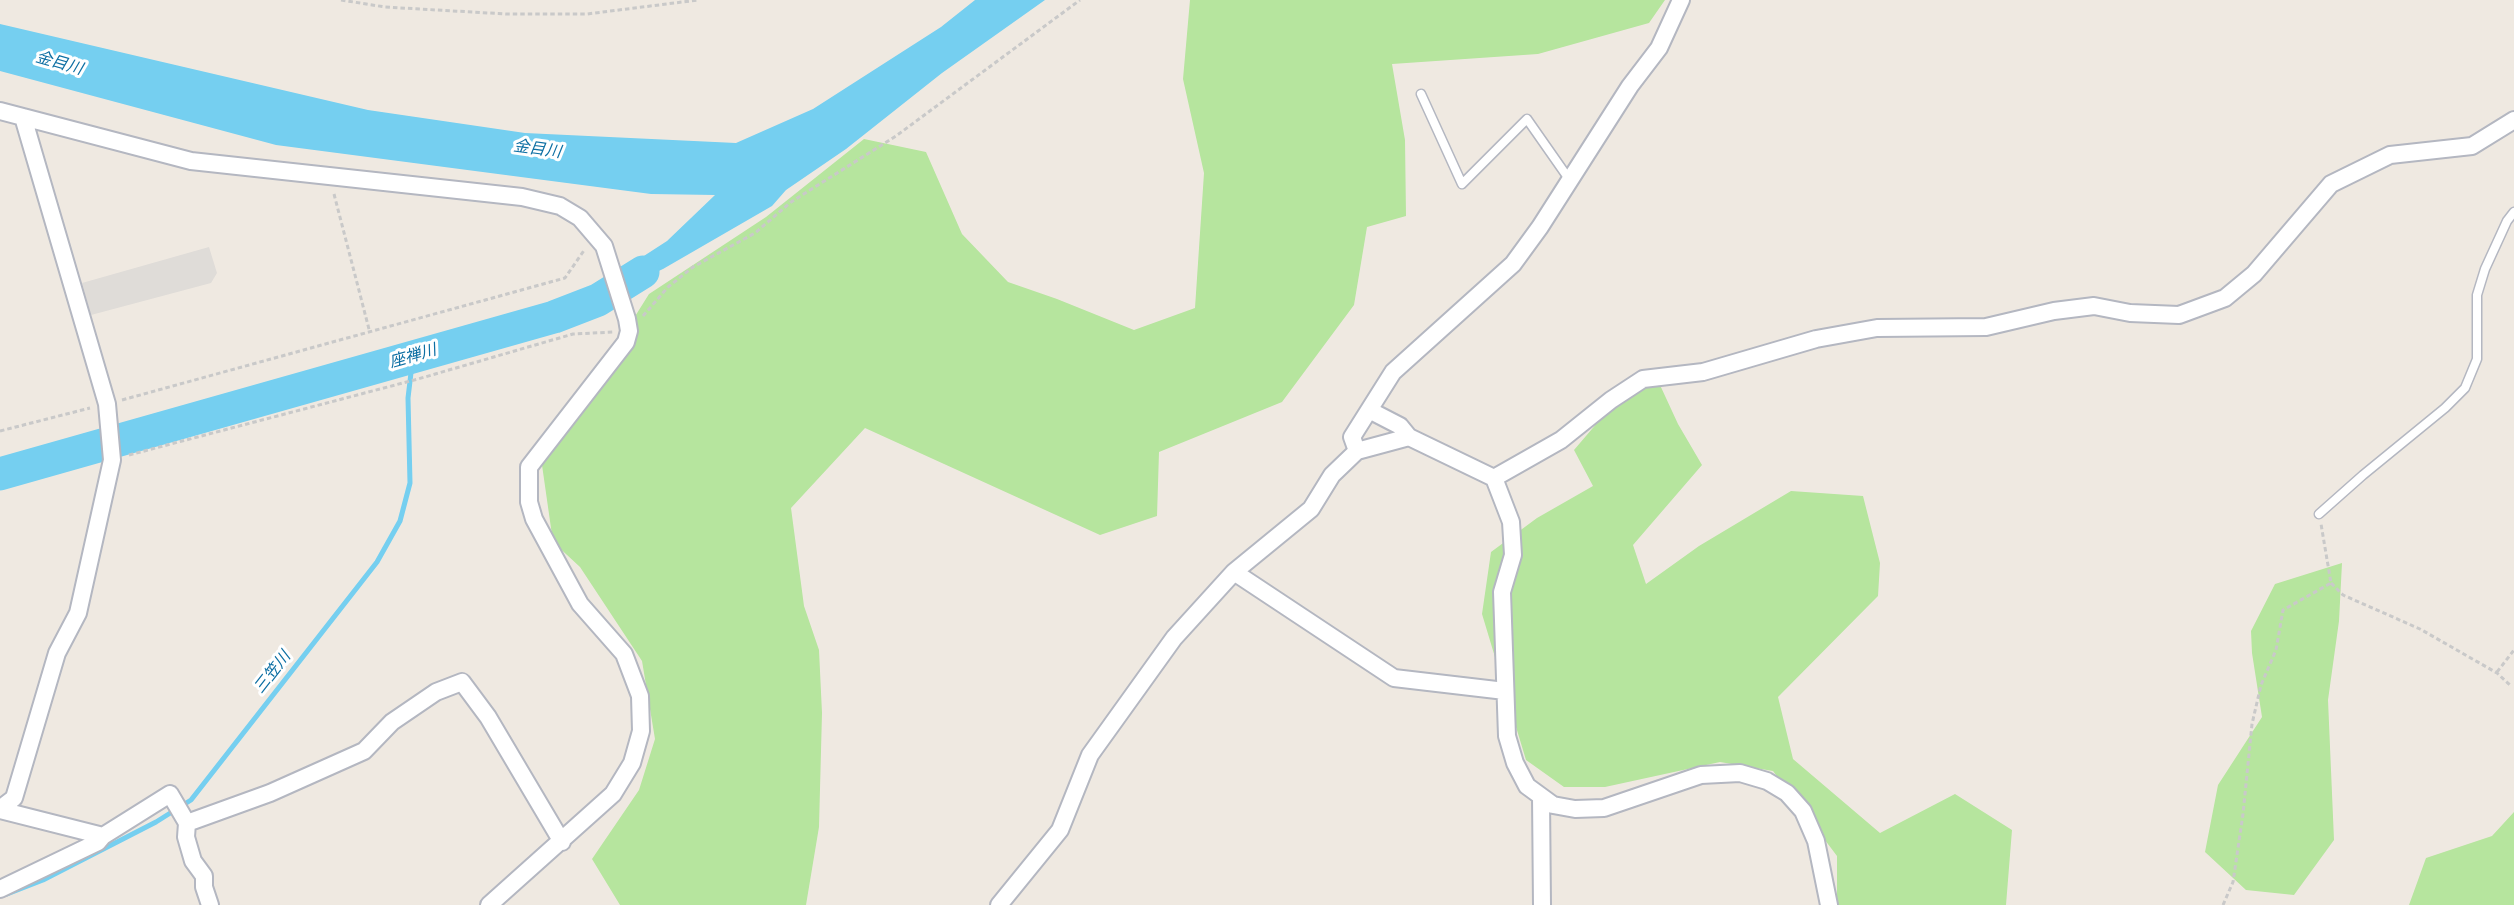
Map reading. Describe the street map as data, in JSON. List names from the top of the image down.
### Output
{
  "water": ["金目川", "座禅川", "三笠川"]
}
